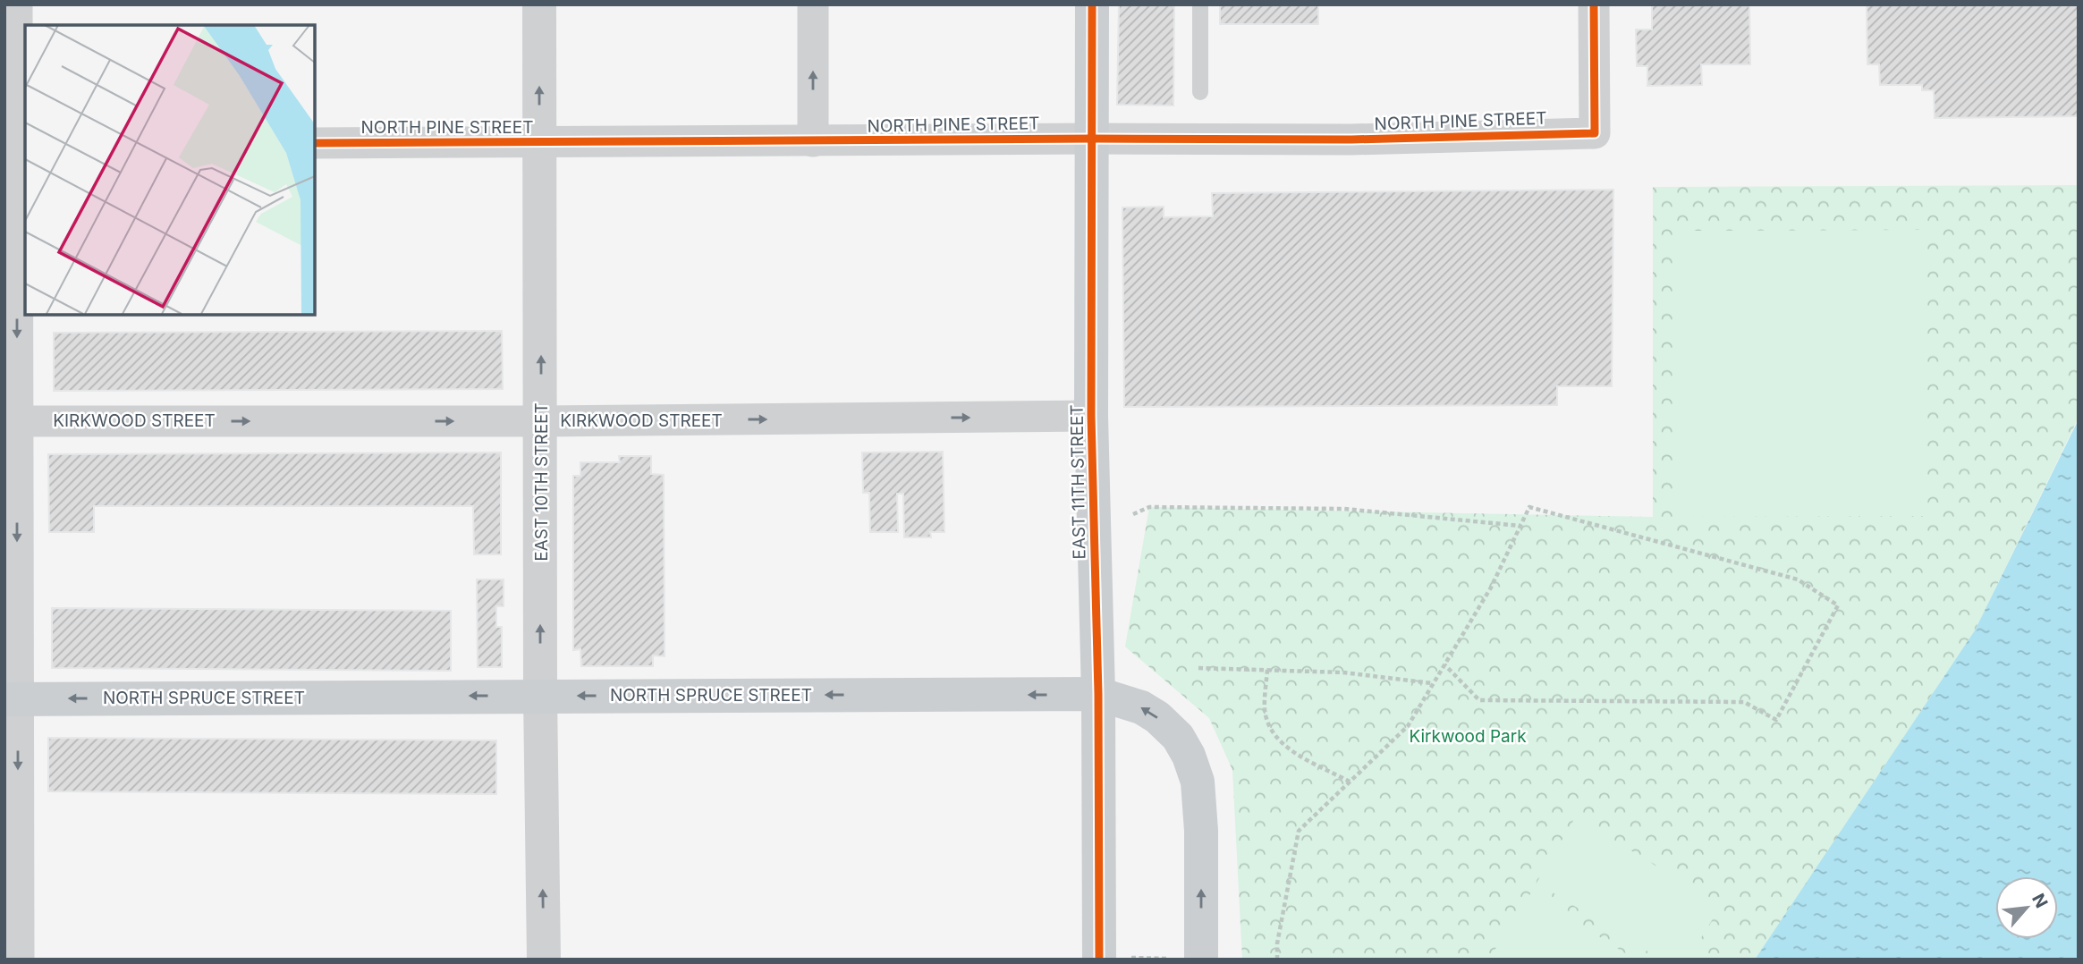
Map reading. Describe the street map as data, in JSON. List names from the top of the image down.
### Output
{
  "streets": {
    "main road": ["EAST 11TH STREET", "NORTH SPRUCE STREET"],
    "street": ["NORTH PINE STREET", "KIRKWOOD STREET", "EAST 10TH STREET"]
  },
  "crossings": [
    ["NORTH PINE STREET", "EAST 10TH STREET"],
    ["NORTH PINE STREET", "EAST 11TH STREET"],
    ["KIRKWOOD STREET", "EAST 10TH STREET"],
    ["KIRKWOOD STREET", "EAST 11TH STREET"],
    ["EAST 10TH STREET", "NORTH SPRUCE STREET"],
    ["EAST 11TH STREET", "NORTH SPRUCE STREET"]
  ],
  "one_way": ["KIRKWOOD STREET", "EAST 10TH STREET", "NORTH SPRUCE STREET"],
  "parks": ["Kirkwood Park"],
  "north": "top right"
}
